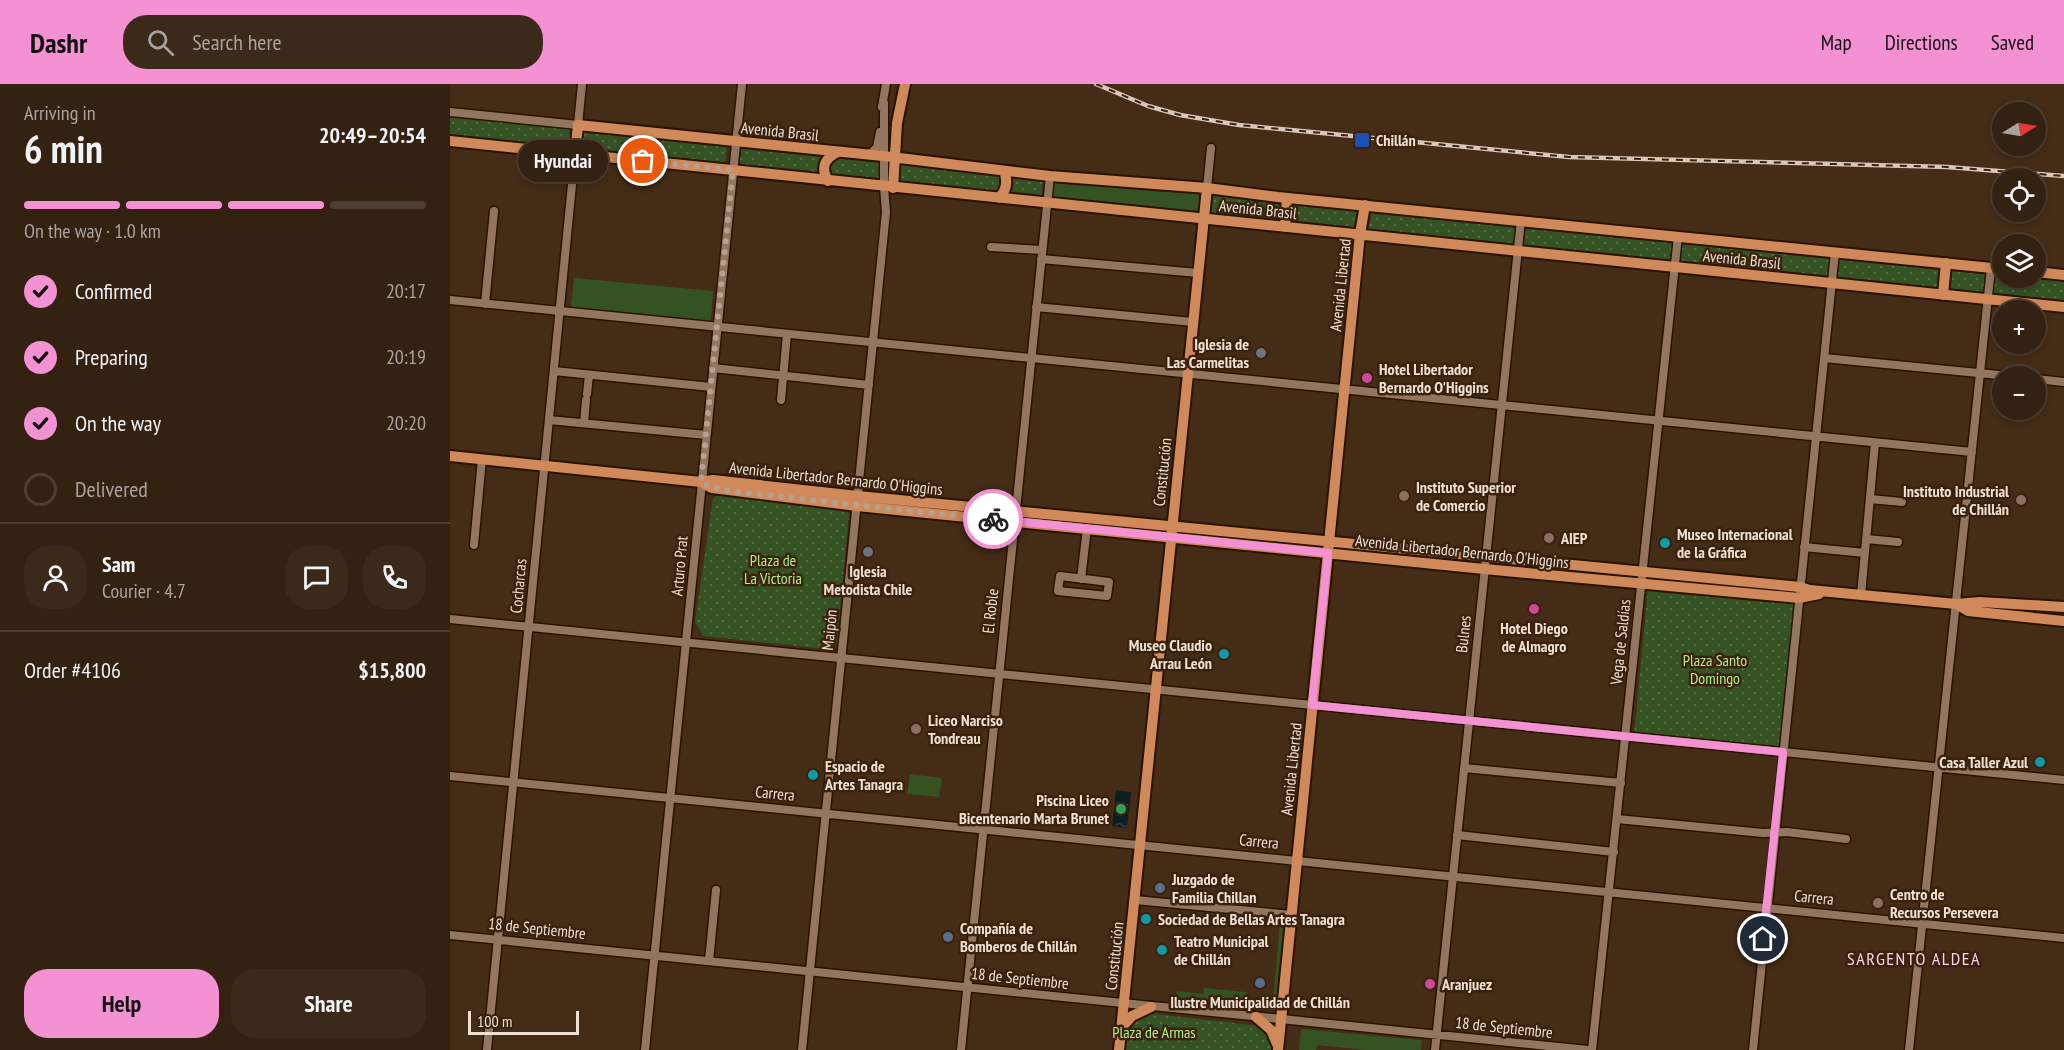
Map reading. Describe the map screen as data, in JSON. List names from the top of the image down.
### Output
{
  "streets": {
    "main road": [
      "Avenida Brasil",
      "Avenida Libertad",
      "Constitución",
      "Avenida Libertador Bernardo O'Higgins",
      "Cocharcas",
      "Maipón"
    ],
    "street": [
      "Arturo Prat",
      "El Roble",
      "Bulnes",
      "Vega de Saldías",
      "Carrera",
      "18 de Septiembre"
    ]
  },
  "crossings": [
    ["Avenida Brasil", "Avenida Libertad"],
    ["Avenida Brasil", "Constitución"],
    ["Avenida Brasil", "Arturo Prat"],
    ["Avenida Brasil", "Cocharcas"],
    ["Avenida Brasil", "El Roble"],
    ["Avenida Brasil", "Maipón"],
    ["Avenida Brasil", "Bulnes"],
    ["Avenida Brasil", "Vega de Saldías"],
    ["Avenida Libertad", "Avenida Libertador Bernardo O'Higgins"],
    ["Avenida Libertad", "Carrera"],
    ["Avenida Libertad", "18 de Septiembre"],
    ["Constitución", "Avenida Libertador Bernardo O'Higgins"],
    ["Constitución", "Carrera"],
    ["Constitución", "18 de Septiembre"],
    ["Avenida Libertador Bernardo O'Higgins", "Arturo Prat"],
    ["Avenida Libertador Bernardo O'Higgins", "Cocharcas"],
    ["Avenida Libertador Bernardo O'Higgins", "El Roble"],
    ["Avenida Libertador Bernardo O'Higgins", "Maipón"],
    ["Avenida Libertador Bernardo O'Higgins", "Bulnes"],
    ["Avenida Libertador Bernardo O'Higgins", "Vega de Saldías"],
    ["Arturo Prat", "Carrera"],
    ["Arturo Prat", "18 de Septiembre"],
    ["Cocharcas", "Carrera"],
    ["Cocharcas", "18 de Septiembre"],
    ["El Roble", "Carrera"],
    ["El Roble", "18 de Septiembre"],
    ["Maipón", "Carrera"],
    ["Maipón", "18 de Septiembre"],
    ["Bulnes", "Carrera"],
    ["Bulnes", "18 de Septiembre"],
    ["Vega de Saldías", "Carrera"]
  ],
  "districts": ["SARGENTO ALDEA"],
  "parks": ["Plaza de La Victoria", "Plaza Santo Domingo", "Plaza de Armas"],
  "places": {
    "transit": ["Chillán"],
    "other": [
      "Hyundai",
      "Iglesia de Las Carmelitas",
      "Hotel Libertador Bernardo O'Higgins",
      "Instituto Superior de Comercio",
      "Instituto Industrial de Chillán",
      "AIEP",
      "Museo Internacional de la Gráfica",
      "Iglesia Metodista Chile",
      "Hotel Diego de Almagro",
      "Museo Claudio Arrau León",
      "Liceo Narciso Tondreau",
      "Casa Taller Azul",
      "Espacio de Artes Tanagra",
      "Piscina Liceo Bicentenario Marta Brunet",
      "Juzgado de Familia Chillan",
      "Centro de Recursos Persevera",
      "Sociedad de Bellas Artes Tanagra",
      "Compañía de Bomberos de Chillán",
      "Teatro Municipal de Chillán",
      "Ilustre Municipalidad de Chillán",
      "Aranjuez"
    ]
  },
  "scale_bar": "100 m",
  "north": "right",
  "page": {
    "header": "Dashr",
    "search": "Search here",
    "nav": ["Map", "Directions", "Saved"],
    "heading": ["6 min", "Arriving in", "20:49–20:54"],
    "panel": [
      "Sam",
      "Courier · 4.7",
      "Order #4106",
      "$15,800"
    ],
    "map_buttons": ["+", "−"],
    "bubble": "Hyundai",
    "bar": "On the way · 1.0 km",
    "list": [
      ["Confirmed", "20:17"],
      ["Preparing", "20:19"],
      ["On the way", "20:20"],
      "Delivered"
    ],
    "buttons": ["Help", "Share"],
    "scale": "100 m"
  }
}
